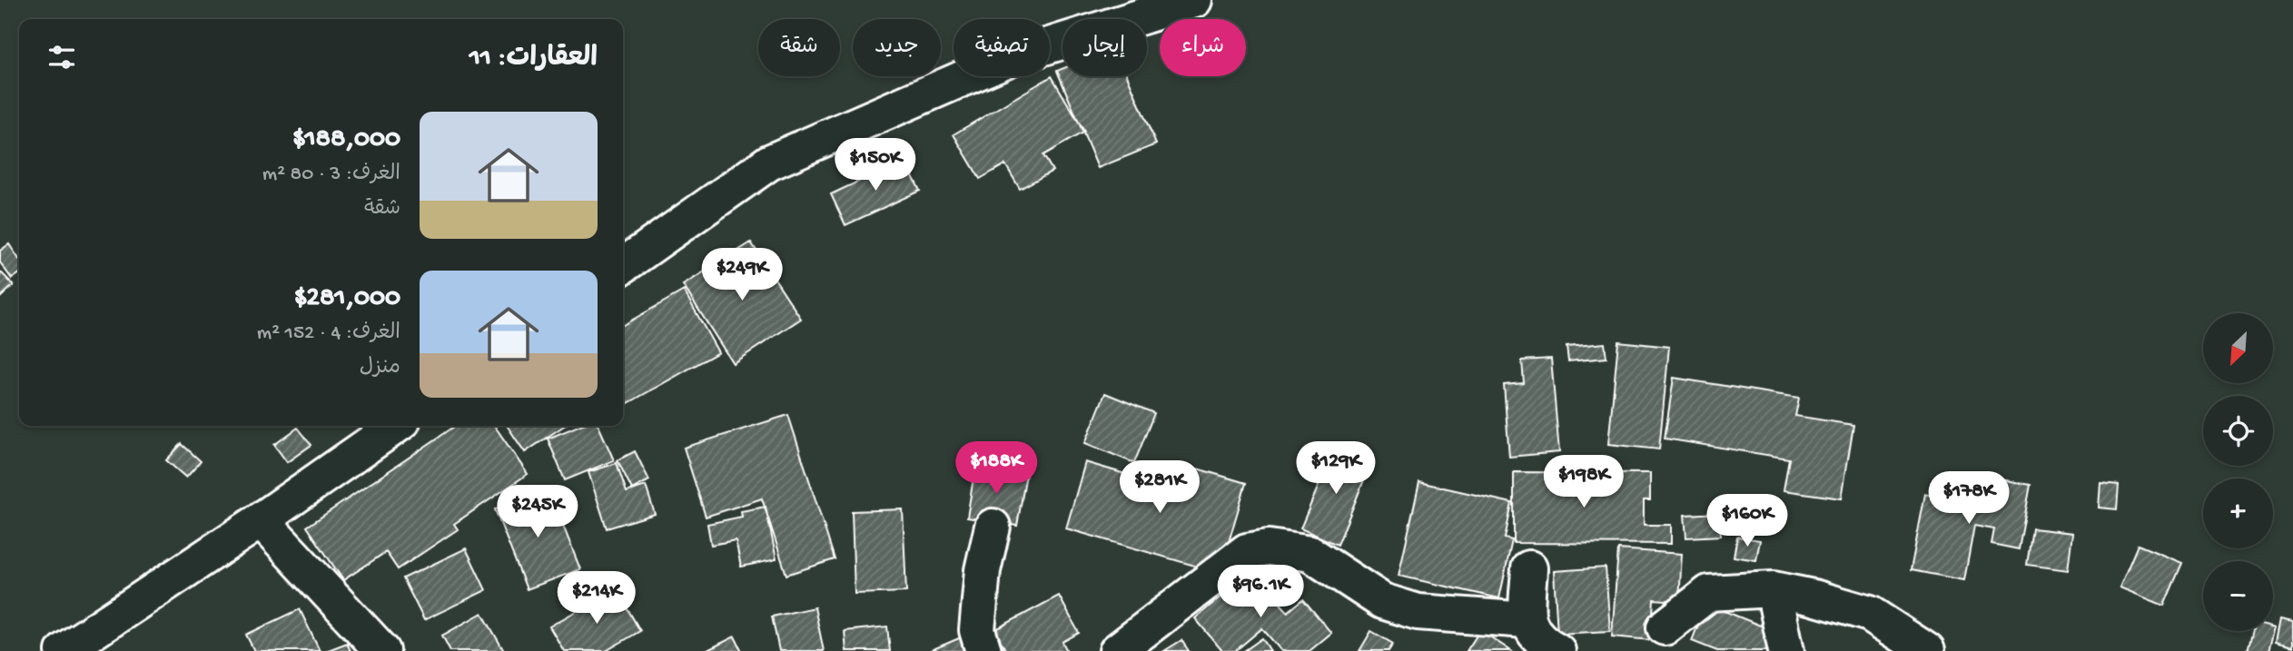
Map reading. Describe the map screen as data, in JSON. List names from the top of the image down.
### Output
{
  "north": "bottom left",
  "page": {
    "chip": [
      "شراء",
      "إيجار",
      "تصفية",
      "جديد",
      "شقة"
    ],
    "heading": "العقارات: 11",
    "list": [
      {
        "name": "$188,000",
        "note": "الغرف: 3 · 80 m² · شقة"
      },
      {
        "name": "$281,000",
        "note": "الغرف: 4 · 152 m² · منزل"
      }
    ],
    "price": [
      "$150K",
      "$249K",
      "$188K",
      "$129K",
      "$198K",
      "$281K",
      "$178K",
      "$245K",
      "$160K",
      "$96.1K",
      "$214K"
    ],
    "map_buttons": ["+", "−"]
  }
}
